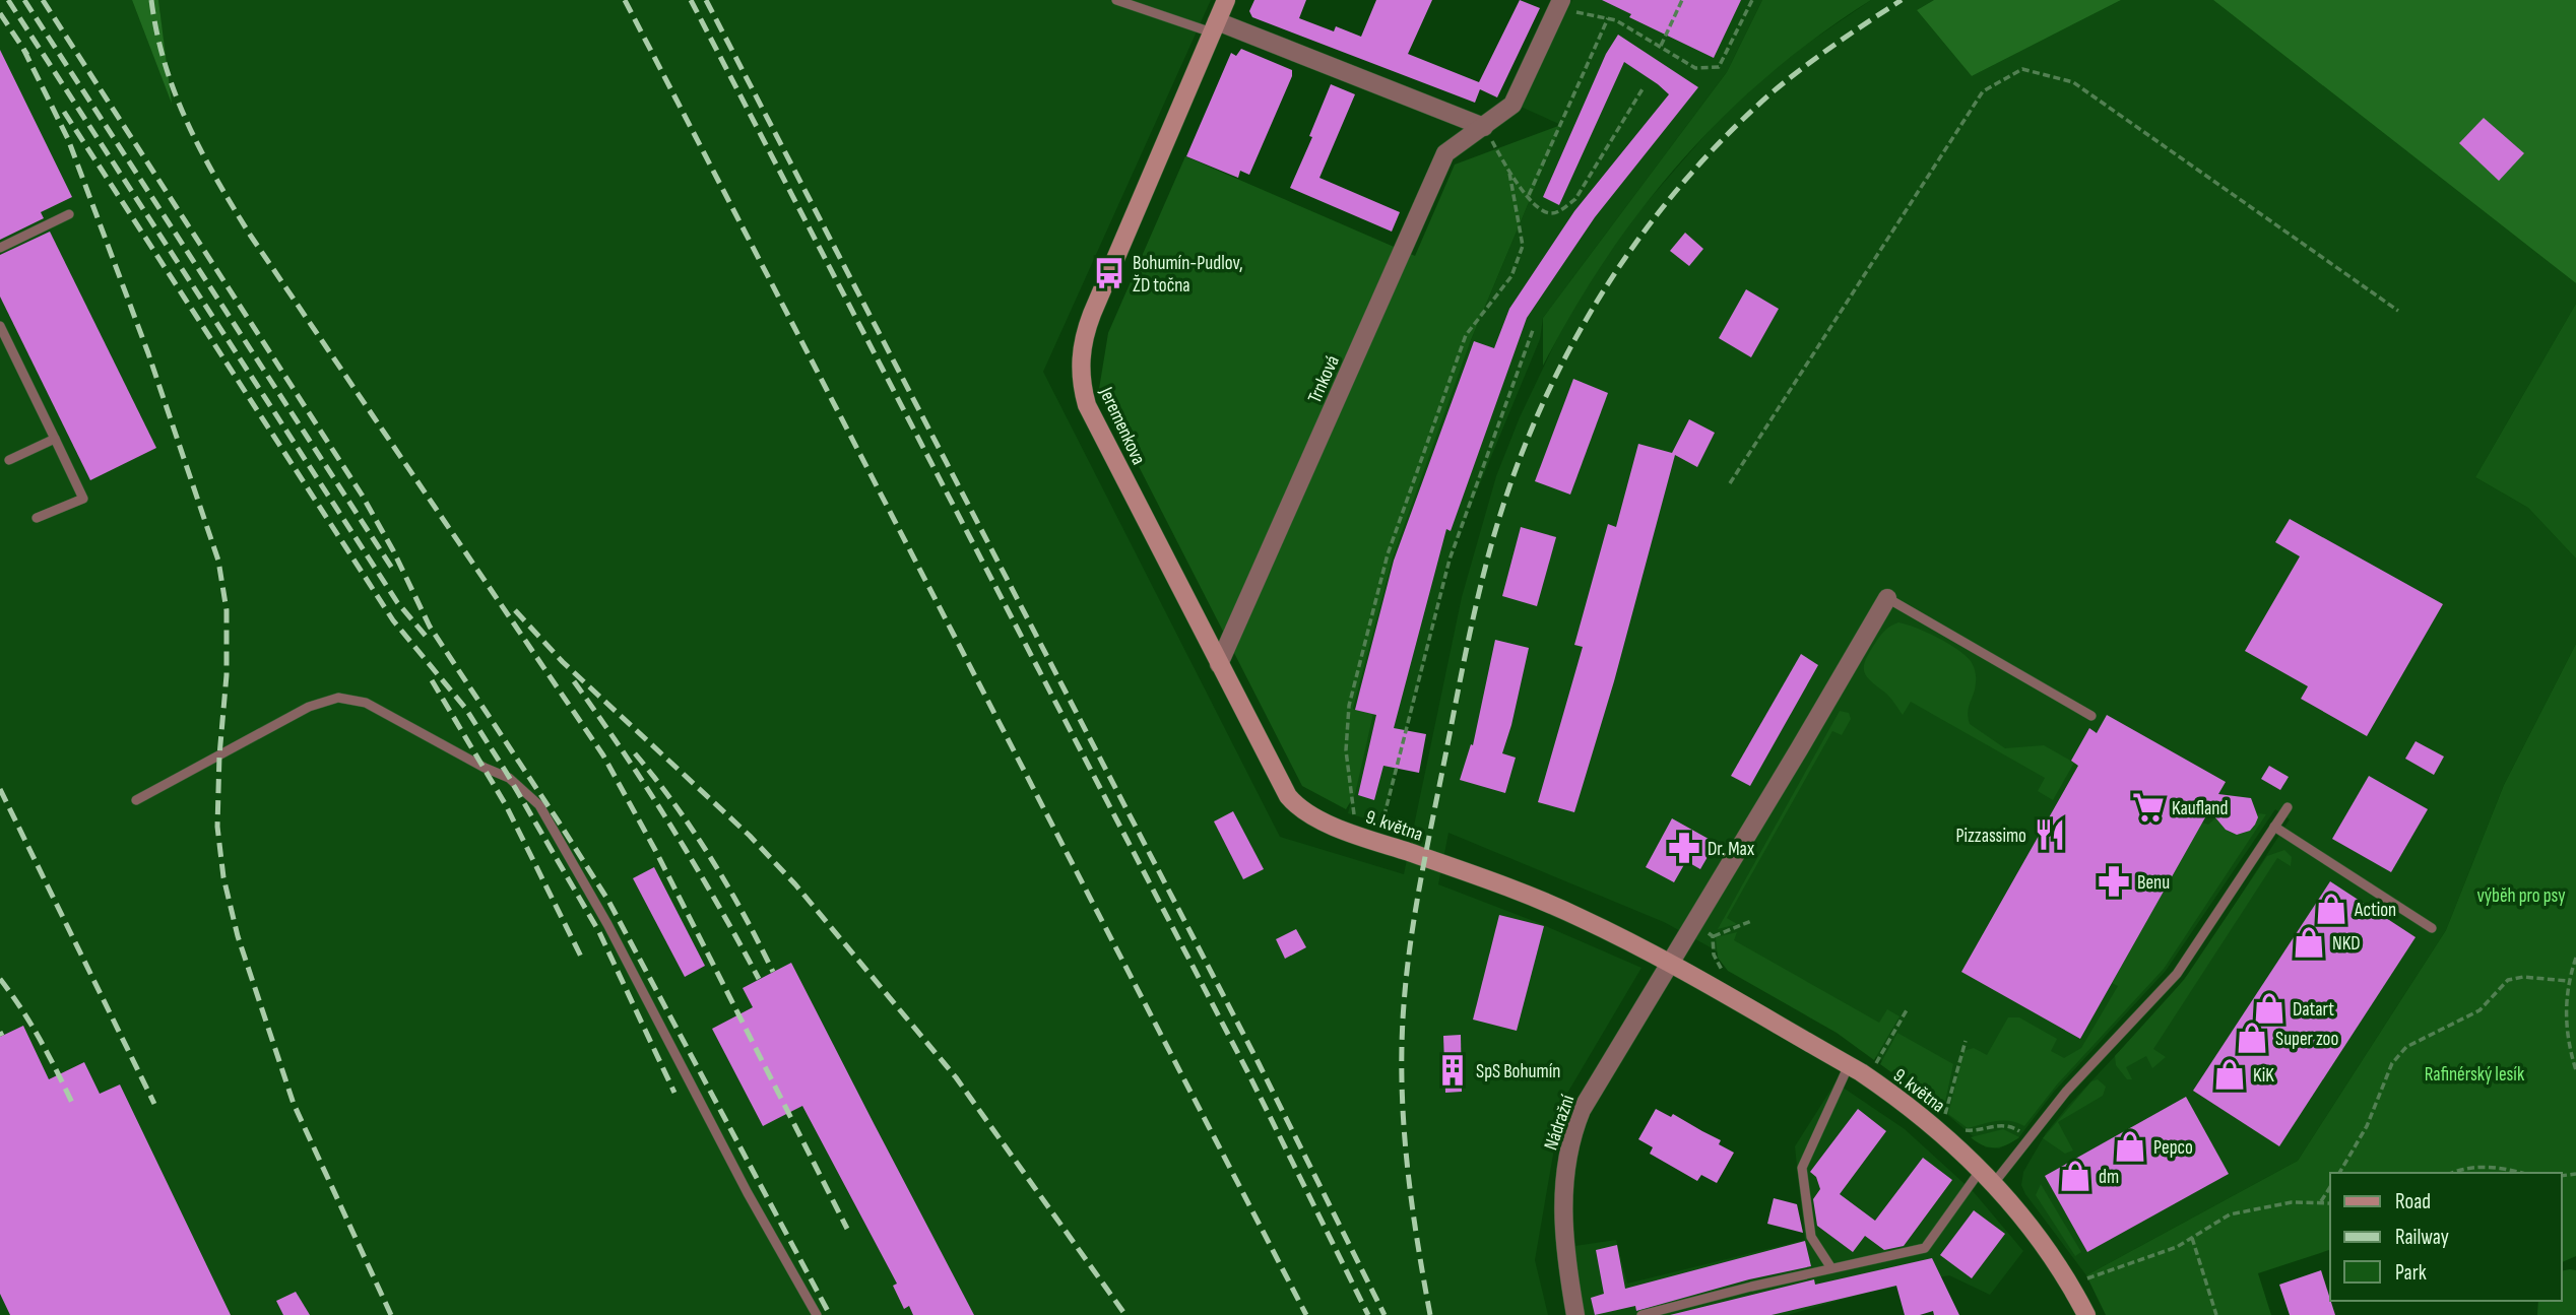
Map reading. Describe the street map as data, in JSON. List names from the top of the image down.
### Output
{
  "streets": {
    "street": [
      "Trnková",
      "Jeremenkova",
      "9. května",
      "Nádražní"
    ]
  },
  "crossings": [
    ["Trnková", "Jeremenkova"],
    ["Jeremenkova", "9. května"],
    ["9. května", "Nádražní"]
  ],
  "parks": ["výběh pro psy", "Rafinérský lesík"],
  "places": {
    "bus stop": ["Bohumín-Pudlov, ŽD točna"],
    "supermarket": ["Kaufland"],
    "restaurant": ["Pizzassimo"],
    "pharmacy": ["Dr. Max", "Benu"],
    "shop": [
      "Action",
      "NKD",
      "Datart",
      "Super zoo",
      "KiK",
      "Pepco",
      "dm"
    ],
    "building": ["SpS Bohumín"]
  },
  "legend": ["Road", "Railway", "Park"]
}
